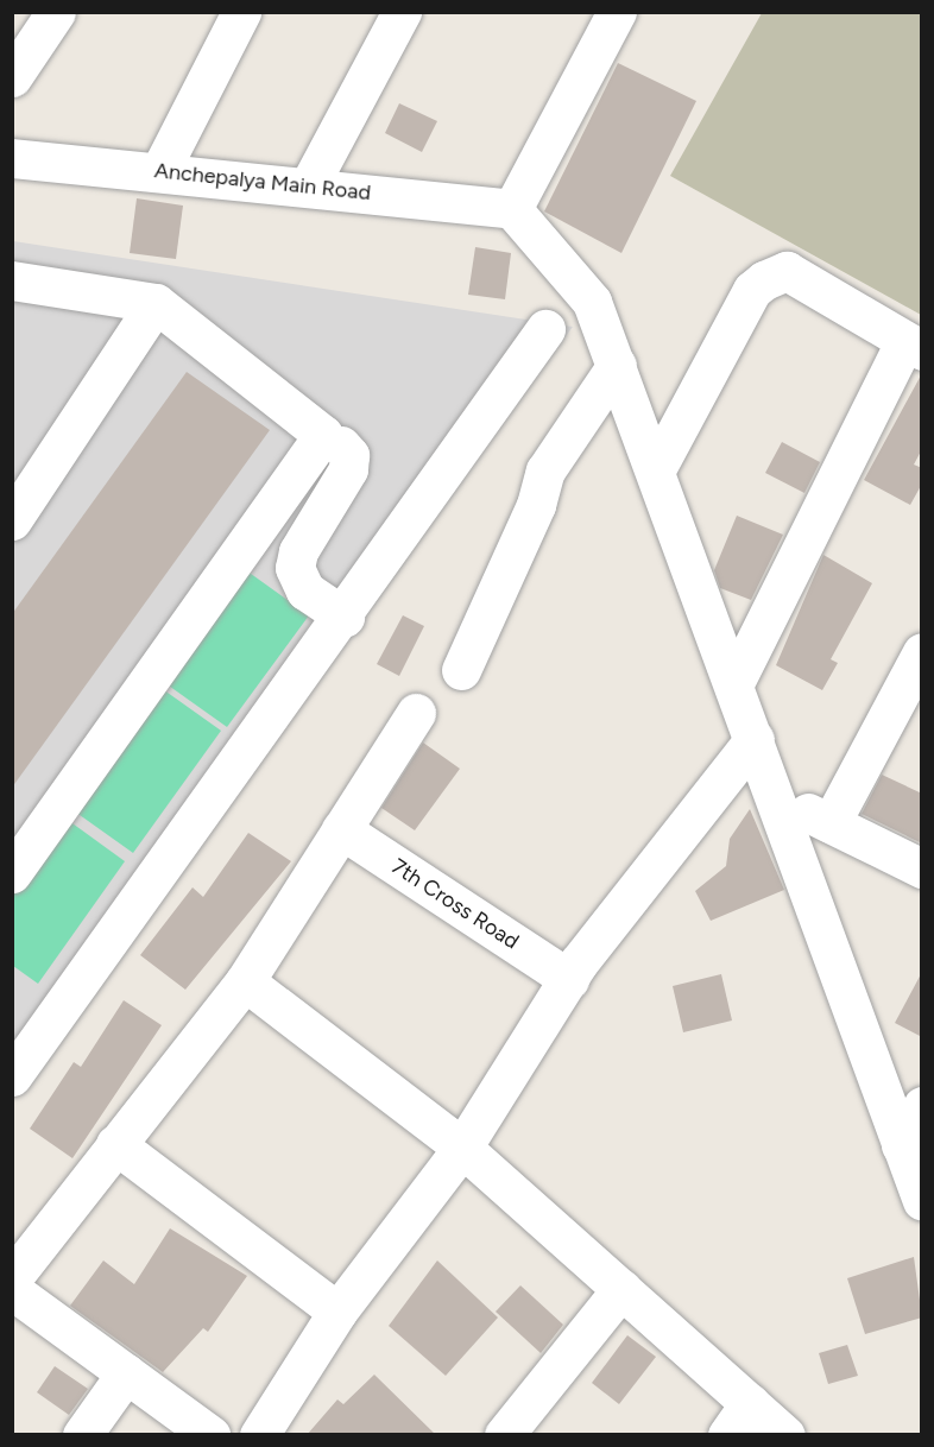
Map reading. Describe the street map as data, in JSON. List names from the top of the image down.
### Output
{
  "streets": {
    "street": ["Anchepalya Main Road", "7th Cross Road"]
  }
}
